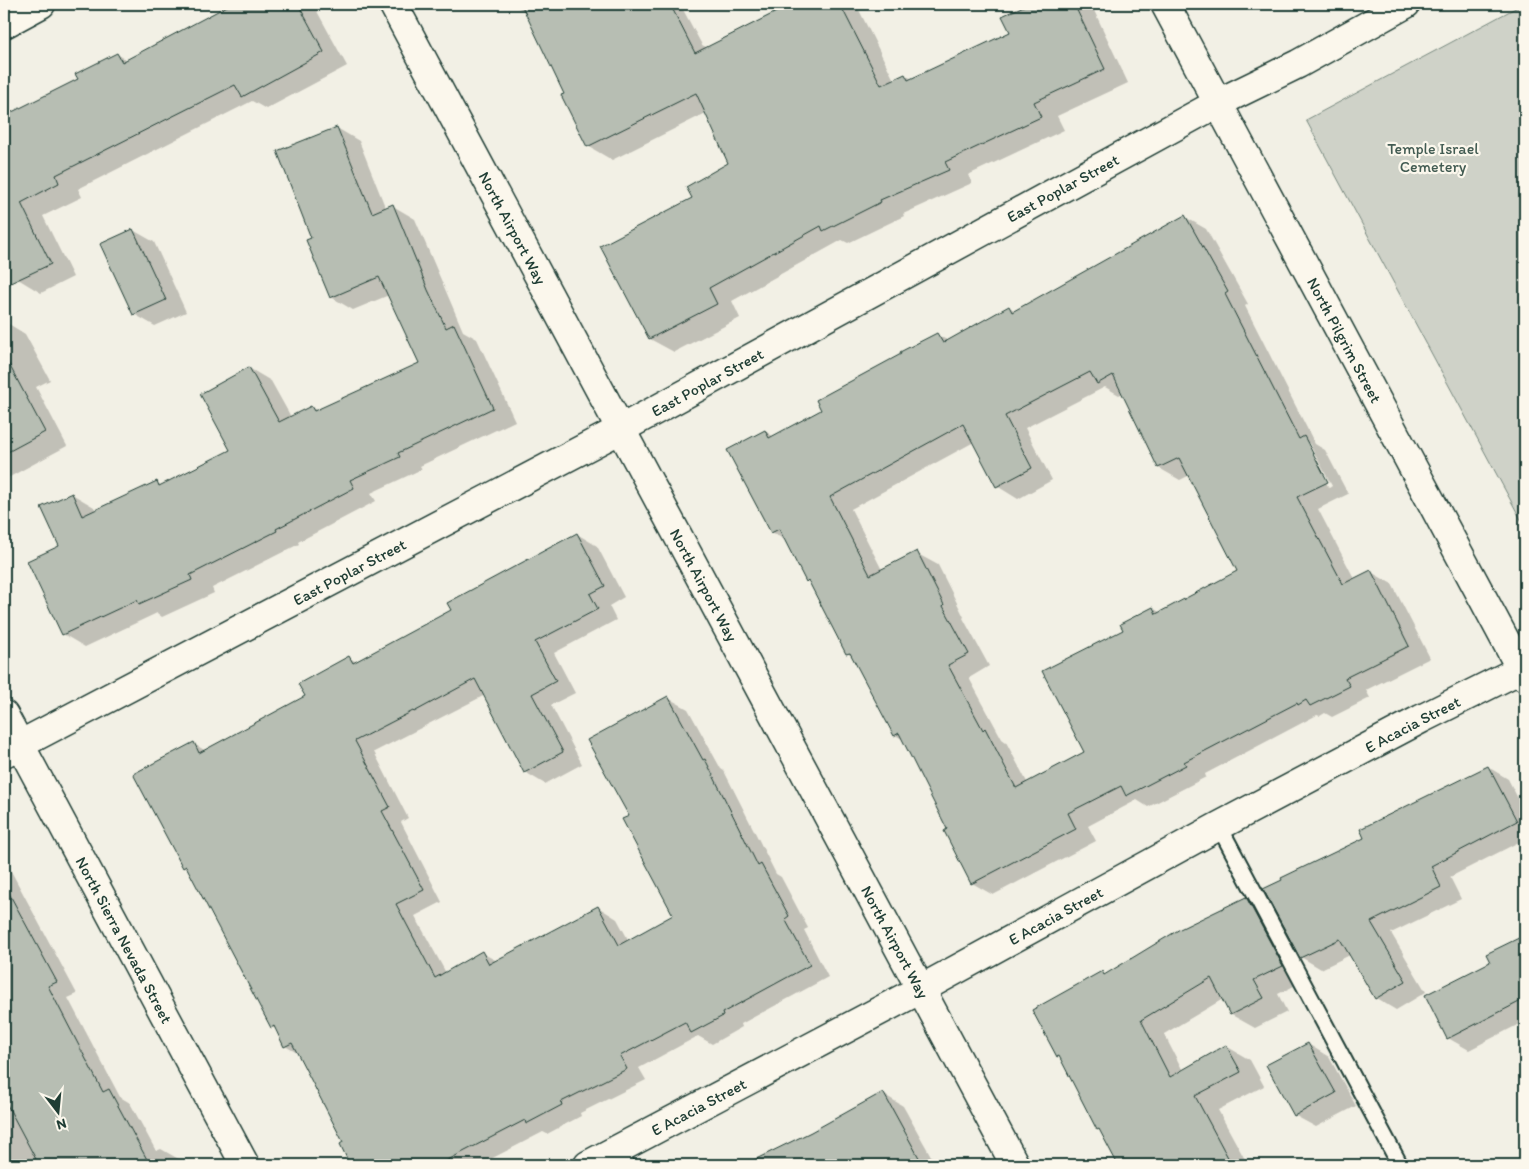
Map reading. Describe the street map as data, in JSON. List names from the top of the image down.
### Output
{
  "streets": {
    "street": [
      "East Poplar Street",
      "North Airport Way",
      "North Pilgrim Street",
      "E Acacia Street",
      "North Sierra Nevada Street"
    ]
  },
  "crossings": [
    ["East Poplar Street", "North Airport Way"],
    ["East Poplar Street", "North Pilgrim Street"],
    ["East Poplar Street", "North Sierra Nevada Street"],
    ["North Airport Way", "E Acacia Street"],
    ["North Pilgrim Street", "E Acacia Street"]
  ],
  "parks": ["Temple Israel Cemetery"],
  "north": "bottom"
}
